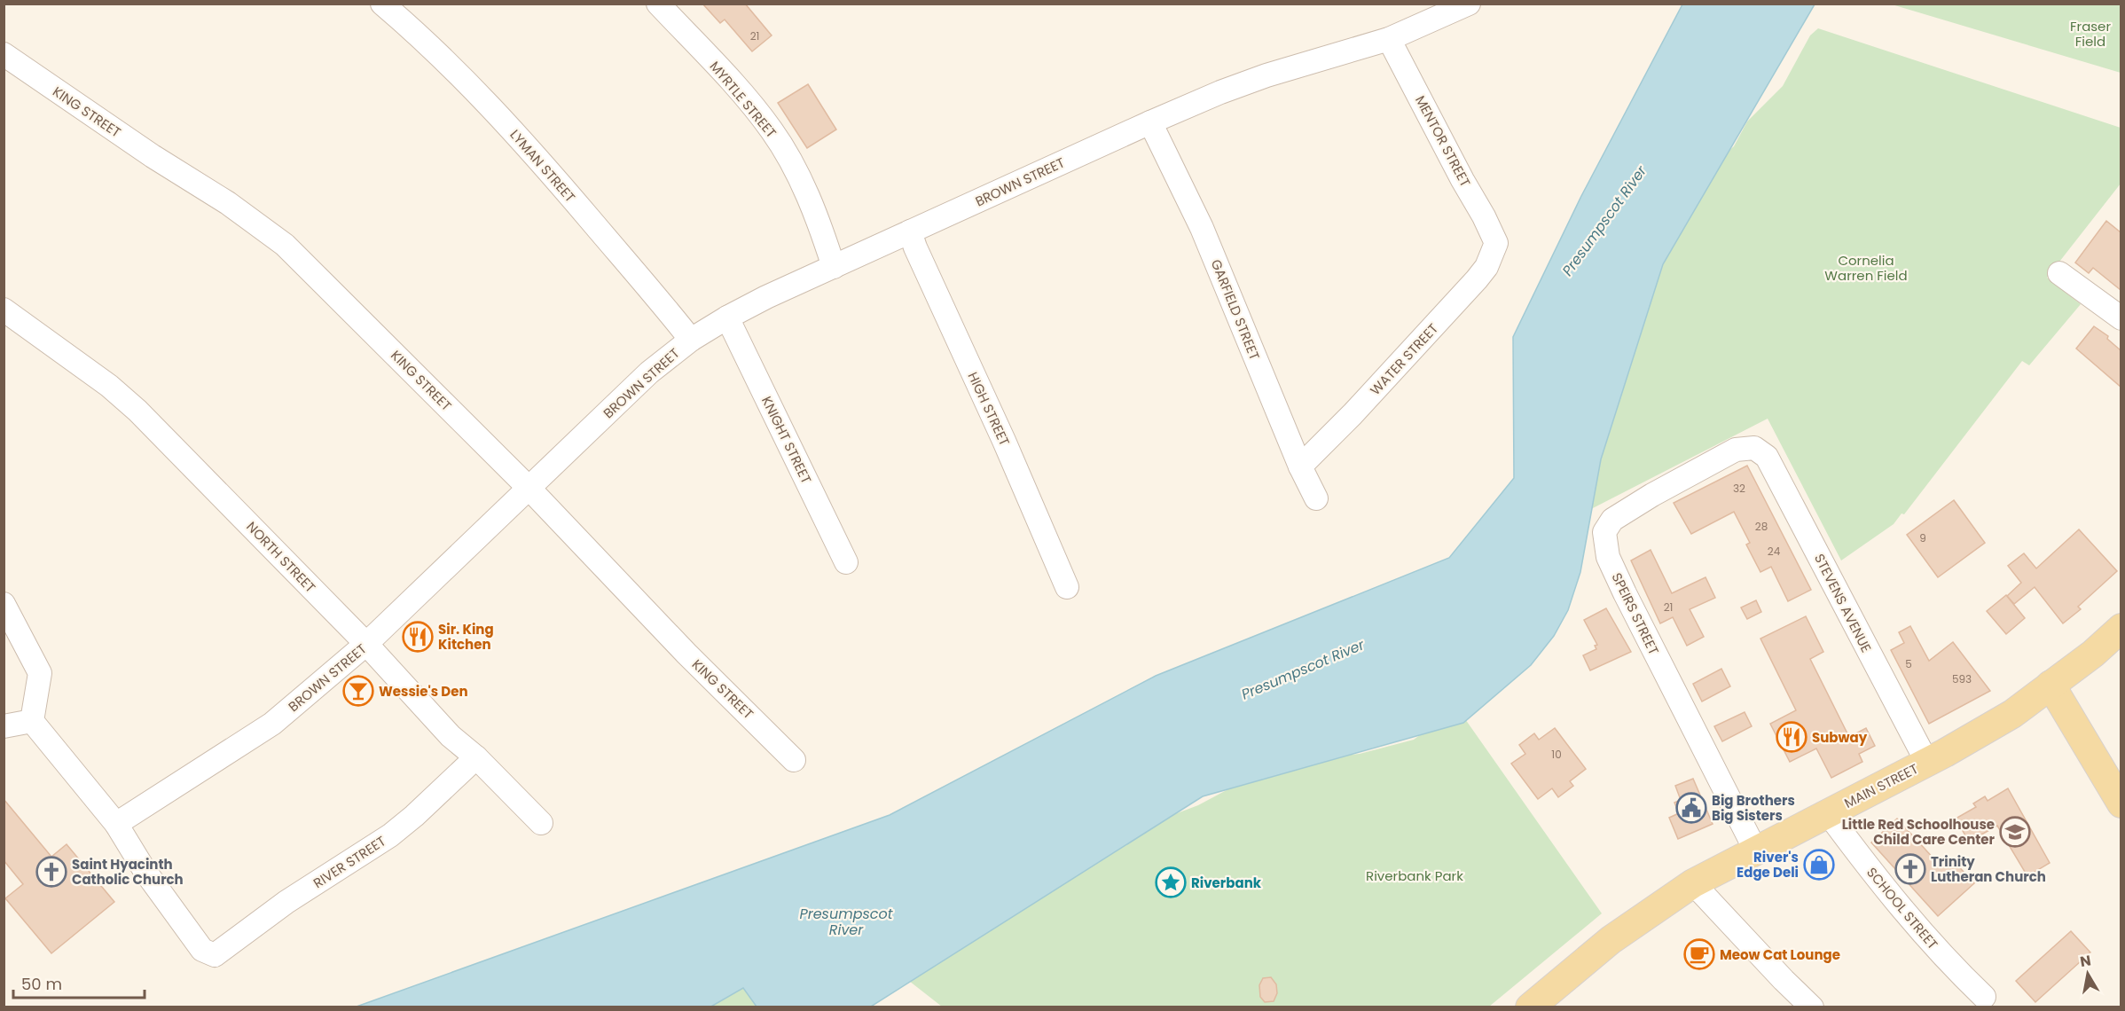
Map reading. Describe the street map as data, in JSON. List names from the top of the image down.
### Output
{
  "streets": {
    "main road": ["MAIN STREET"],
    "street": [
      "MYRTLE STREET",
      "KING STREET",
      "MENTOR STREET",
      "LYMAN STREET",
      "BROWN STREET",
      "GARFIELD STREET",
      "WATER STREET",
      "HIGH STREET",
      "KNIGHT STREET",
      "NORTH STREET",
      "STEVENS AVENUE",
      "SPEIRS STREET",
      "RIVER STREET",
      "SCHOOL STREET"
    ]
  },
  "crossings": [
    ["MYRTLE STREET", "BROWN STREET"],
    ["KING STREET", "BROWN STREET"],
    ["MENTOR STREET", "BROWN STREET"],
    ["MENTOR STREET", "WATER STREET"],
    ["LYMAN STREET", "BROWN STREET"],
    ["BROWN STREET", "GARFIELD STREET"],
    ["BROWN STREET", "HIGH STREET"],
    ["BROWN STREET", "KNIGHT STREET"],
    ["BROWN STREET", "NORTH STREET"],
    ["BROWN STREET", "RIVER STREET"],
    ["GARFIELD STREET", "WATER STREET"],
    ["NORTH STREET", "RIVER STREET"],
    ["STEVENS AVENUE", "SPEIRS STREET"],
    ["STEVENS AVENUE", "MAIN STREET"],
    ["SPEIRS STREET", "MAIN STREET"],
    ["MAIN STREET", "SCHOOL STREET"]
  ],
  "water": ["Presumpscot River"],
  "parks": ["Fraser Field", "Cornelia Warren Field", "Riverbank Park"],
  "places": {
    "restaurant": ["Sir. King Kitchen", "Subway"],
    "bar": ["Wessie's Den"],
    "public building": ["Big Brothers Big Sisters"],
    "school or university": ["Little Red Schoolhouse Child Care Center"],
    "shop": ["River's Edge Deli"],
    "church": ["Trinity Lutheran Church", "Saint Hyacinth Catholic Church"],
    "place": ["Riverbank"],
    "cafe": ["Meow Cat Lounge"]
  },
  "house_numbers": [
    "21",
    "32",
    "28",
    "9",
    "24",
    "21",
    "5",
    "593",
    "10"
  ],
  "scale_bar": "50 m",
  "north": "top"
}
